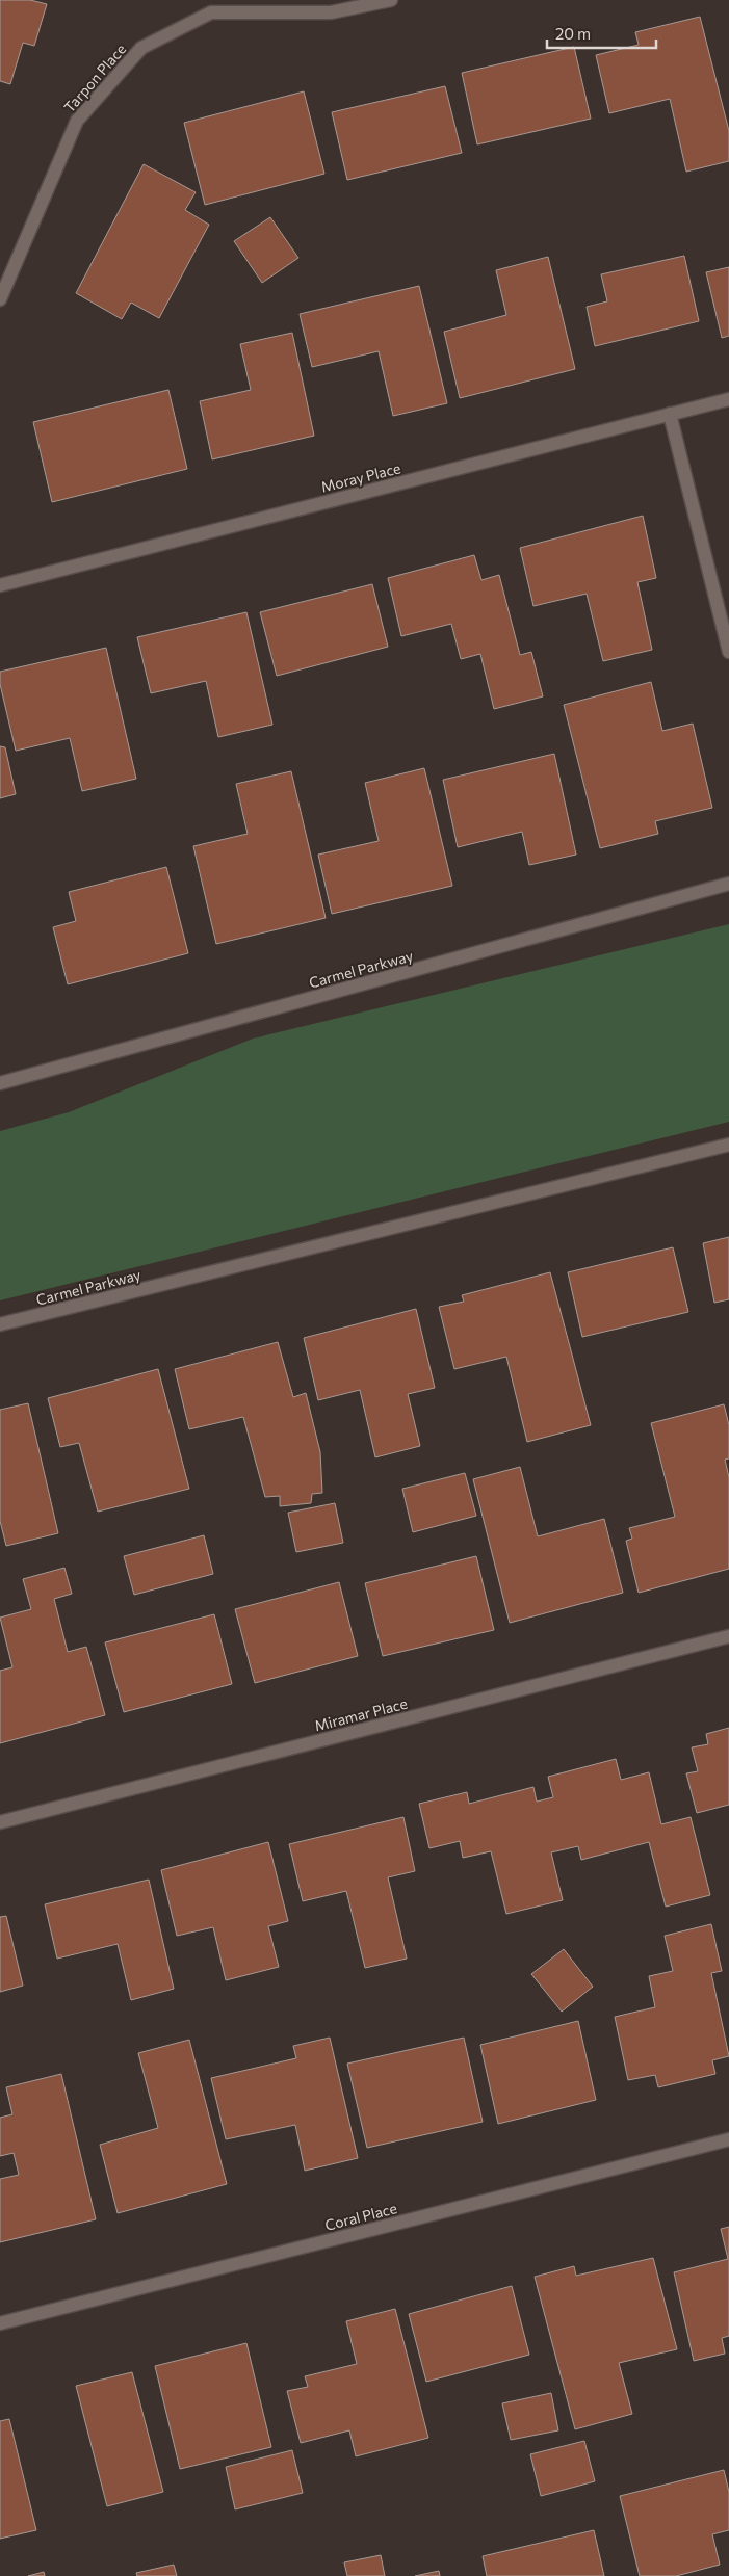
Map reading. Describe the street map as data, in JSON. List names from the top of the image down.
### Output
{
  "streets": {
    "street": [
      "Tarpon Place",
      "Moray Place",
      "Carmel Parkway",
      "Miramar Place",
      "Coral Place"
    ]
  },
  "scale_bar": "20 m"
}
